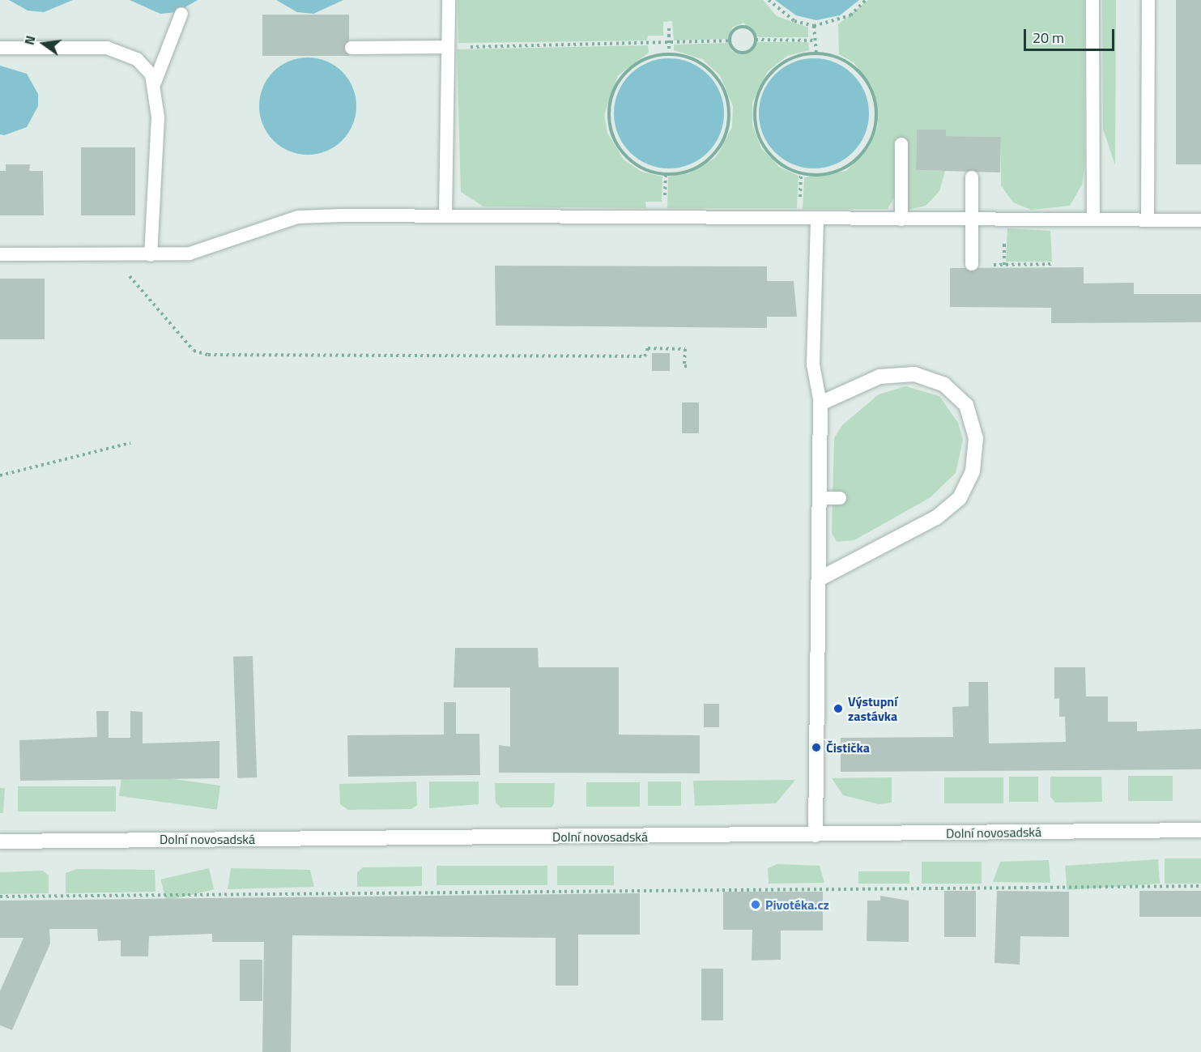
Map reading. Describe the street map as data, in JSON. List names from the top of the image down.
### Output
{
  "streets": {
    "main road": ["Dolní novosadská"]
  },
  "places": ["Výstupní zastávka", "Čistička", "Pivotéka.cz"],
  "scale_bar": "20 m",
  "north": "left"
}
